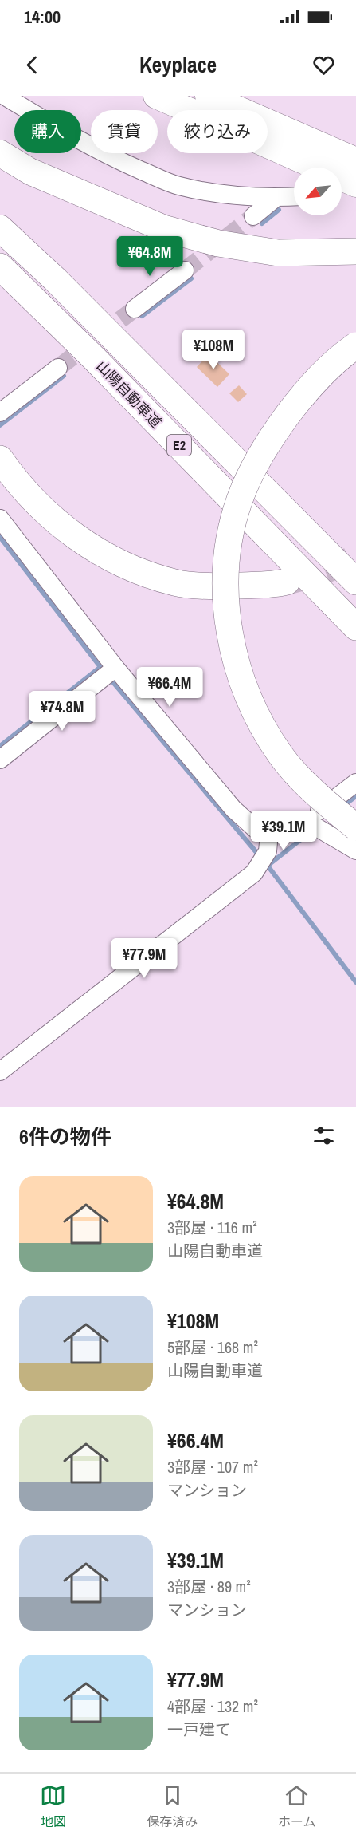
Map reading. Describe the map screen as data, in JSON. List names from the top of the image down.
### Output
{
  "streets": {
    "highway": ["山陽自動車道", "E2"]
  },
  "north": "bottom left",
  "page": {
    "status": "14:00",
    "header": "Keyplace",
    "chip": ["購入", "賃貸", "絞り込み"],
    "price": [
      "¥64.8M",
      "¥108M",
      "¥66.4M",
      "¥74.8M",
      "¥39.1M",
      "¥77.9M"
    ],
    "heading": "6件の物件",
    "list": [
      {
        "name": "¥64.8M",
        "note": "3部屋 · 116 m² · 山陽自動車道"
      },
      {
        "name": "¥108M",
        "note": "5部屋 · 168 m² · 山陽自動車道"
      },
      {
        "name": "¥66.4M",
        "note": "3部屋 · 107 m² · マンション"
      },
      {
        "name": "¥39.1M",
        "note": "3部屋 · 89 m² · マンション"
      },
      {
        "name": "¥77.9M",
        "note": "4部屋 · 132 m² · 一戸建て"
      }
    ],
    "tabs": ["地図", "保存済み", "ホーム"]
  }
}
